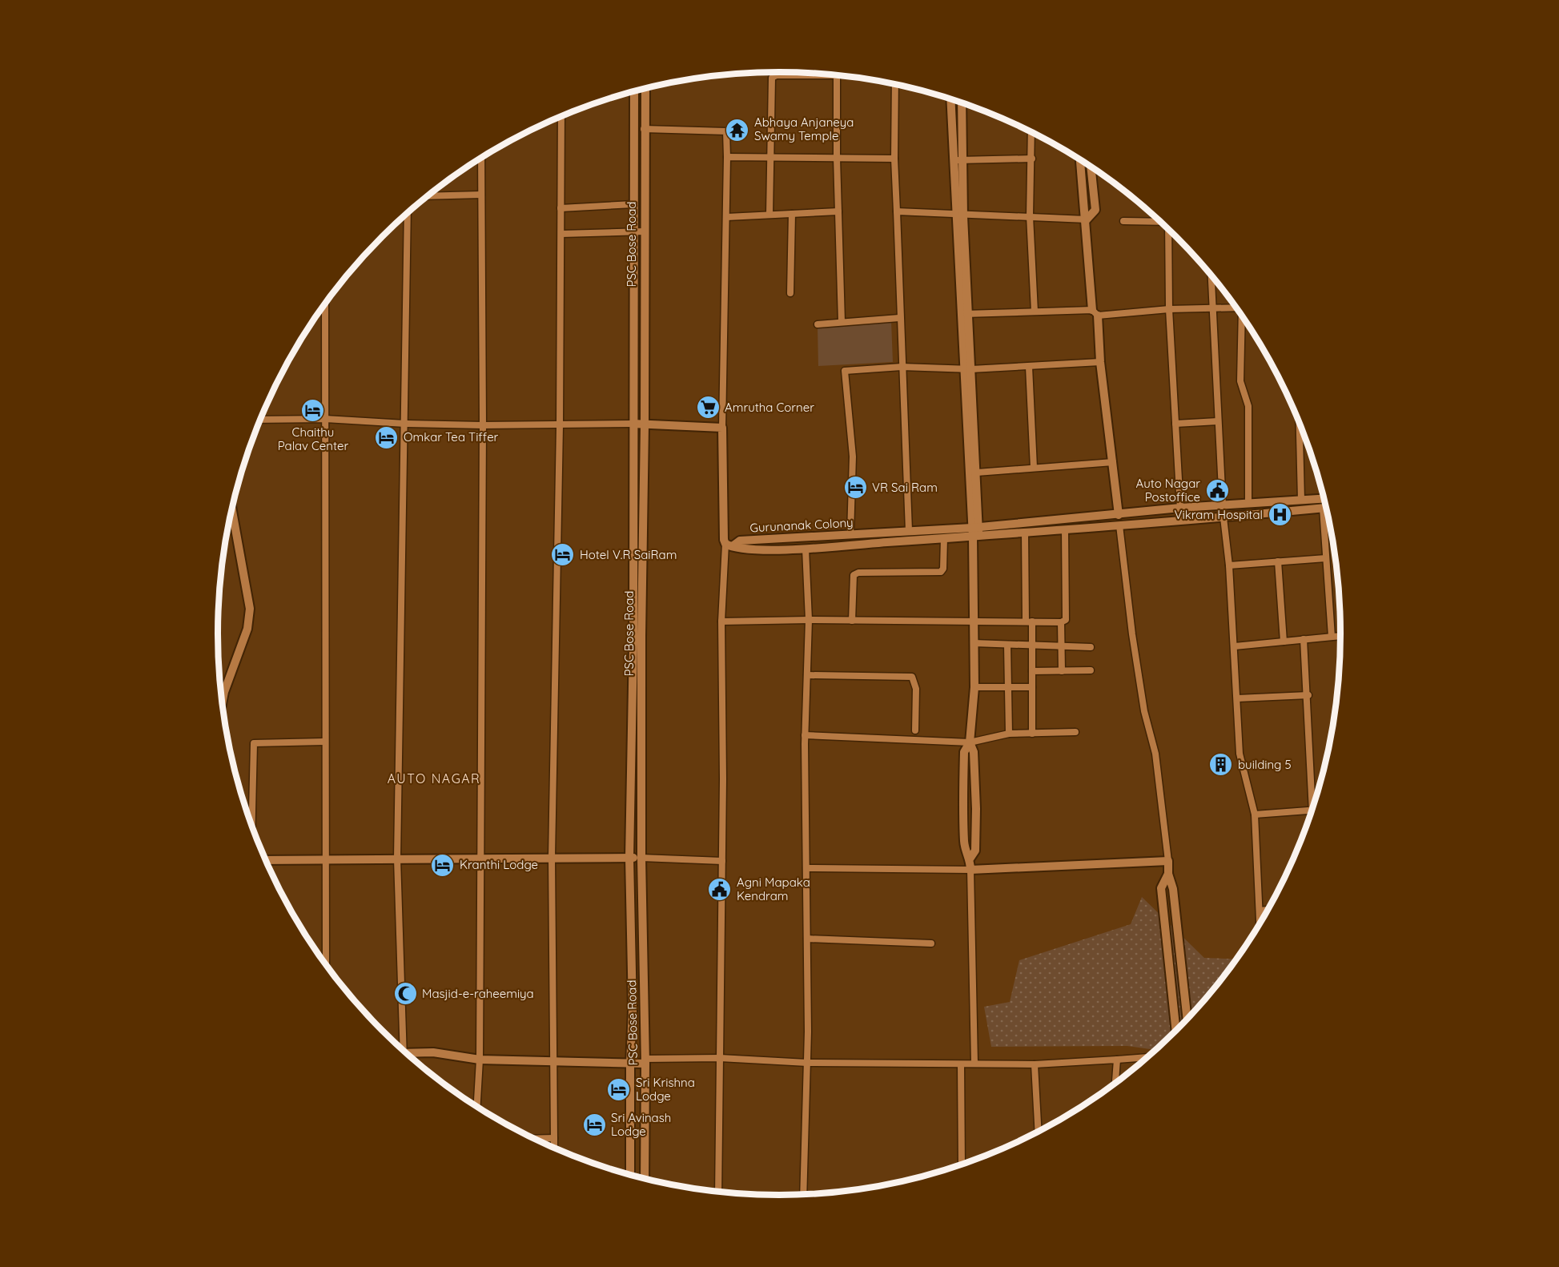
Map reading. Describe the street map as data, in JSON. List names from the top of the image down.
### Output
{
  "streets": {
    "street": ["PSC Bose Road", "Gurunanak Colony"]
  },
  "districts": ["AUTO NAGAR"],
  "places": {
    "temple": ["Abhaya Anjaneya Swamy Temple"],
    "supermarket": ["Amrutha Corner"],
    "hotel": [
      "Chaithu Palav Center",
      "Omkar Tea Tiffer",
      "VR Sai Ram",
      "Hotel V.R SaiRam",
      "Kranthi Lodge",
      "Sri Krishna Lodge",
      "Sri Avinash Lodge"
    ],
    "public building": ["Auto Nagar Postoffice", "Agni Mapaka Kendram"],
    "hospital": ["Vikram Hospital"],
    "building": ["building 5"],
    "mosque": ["Masjid-e-raheemiya"]
  }
}
